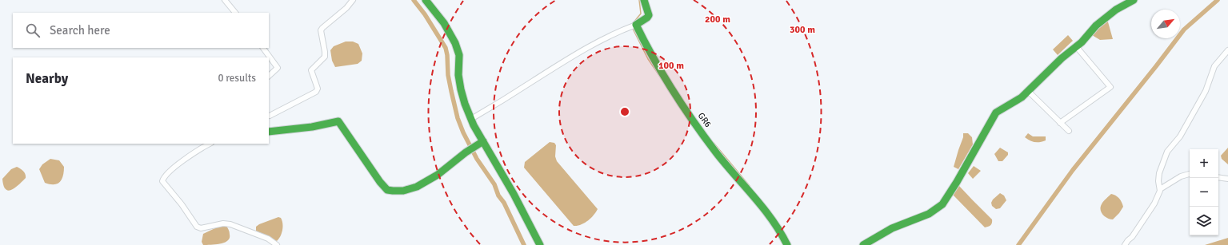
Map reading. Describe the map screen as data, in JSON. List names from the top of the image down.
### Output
{
  "streets": {
    "street": ["GR6"]
  },
  "north": "top right",
  "page": {
    "search": "Search here",
    "heading": ["Nearby", "0 results"],
    "map_buttons": ["+", "−"]
  },
  "rings": ["200 m", "300 m", "100 m"]
}
